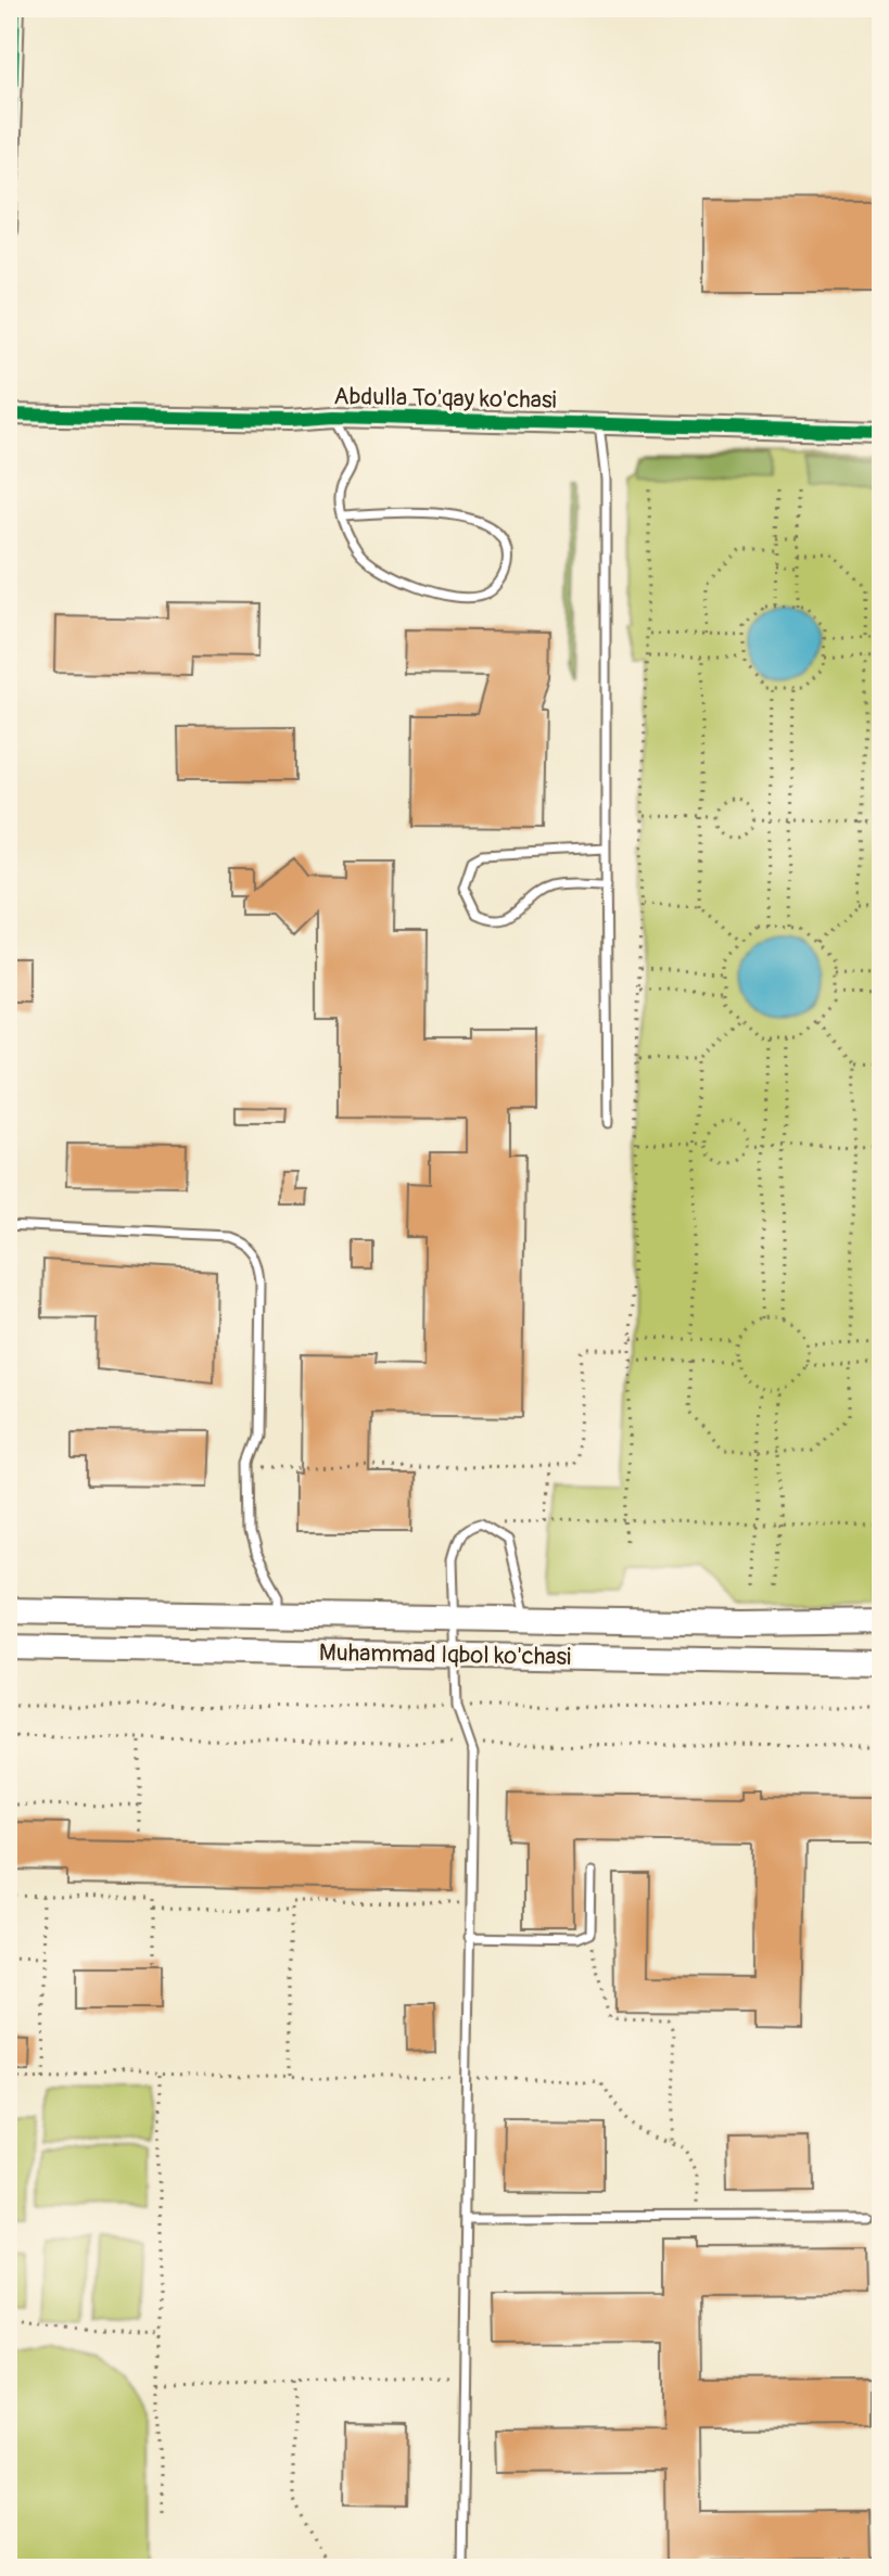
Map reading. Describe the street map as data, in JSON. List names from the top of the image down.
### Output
{
  "streets": {
    "main road": ["Muhammad Iqbol ko'chasi"],
    "street": ["Abdulla To'qay ko'chasi"]
  }
}
